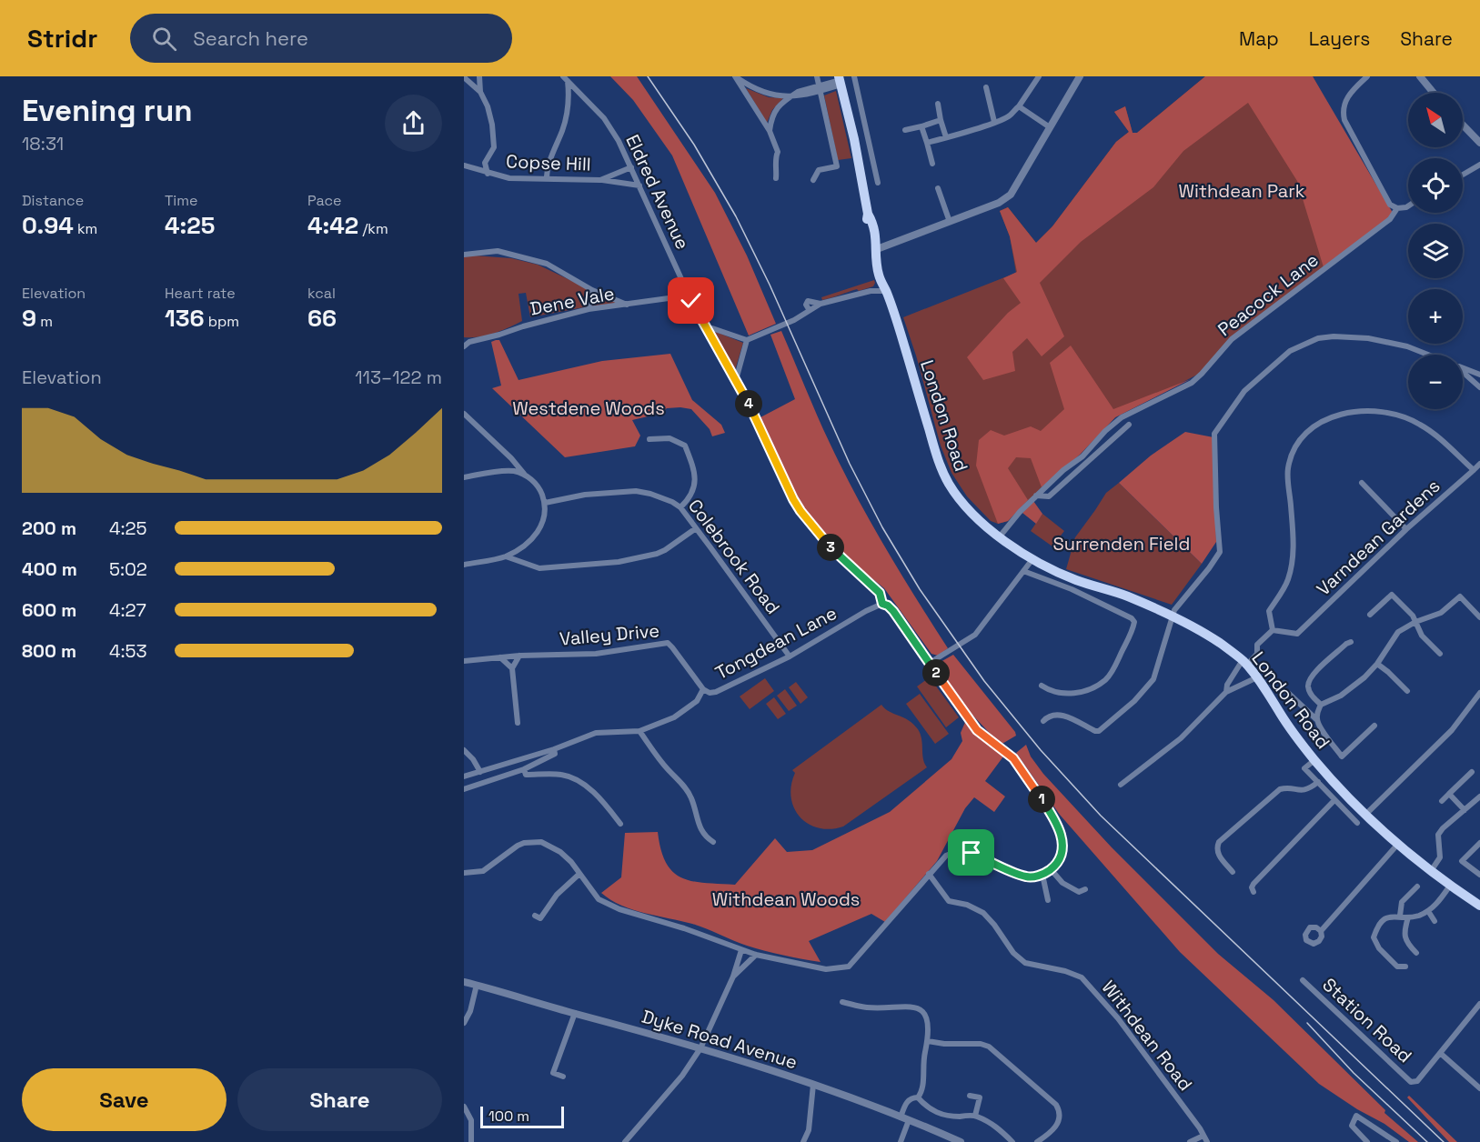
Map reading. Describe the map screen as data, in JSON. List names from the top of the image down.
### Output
{
  "streets": {
    "highway": ["London Road"],
    "street": [
      "Copse Hill",
      "Eldred Avenue",
      "Peacock Lane",
      "Dene Vale",
      "Varndean Gardens",
      "Colebrook Road",
      "Valley Drive",
      "Tongdean Lane",
      "Station Road",
      "Withdean Road",
      "Dyke Road Avenue"
    ]
  },
  "crossings": [
    ["Copse Hill", "Eldred Avenue"],
    ["Eldred Avenue", "Dene Vale"],
    ["Eldred Avenue", "Tongdean Lane"],
    ["Peacock Lane", "London Road"],
    ["Colebrook Road", "Tongdean Lane"],
    ["Valley Drive", "Tongdean Lane"]
  ],
  "parks": [
    "Withdean Park",
    "Westdene Woods",
    "Surrenden Field",
    "Withdean Woods"
  ],
  "scale_bar": "100 m",
  "north": "top left",
  "page": {
    "header": "Stridr",
    "search": "Search here",
    "nav": ["Map", "Layers", "Share"],
    "heading": ["Evening run", "18:31"],
    "map_buttons": ["+", "−"],
    "stats": [
      ["Distance", "0.94 km"],
      ["Time", "4:25"],
      ["Pace", "4:42 /km"],
      ["Elevation", "9 m"],
      ["Heart rate", "136 bpm"],
      ["kcal", "66"]
    ],
    "chart": ["Elevation", "113–122 m"],
    "pins": [
      "4",
      "3",
      "2",
      "1"
    ],
    "list": [
      {
        "name": "200 m",
        "note": "4:25"
      },
      {
        "name": "400 m",
        "note": "5:02"
      },
      {
        "name": "600 m",
        "note": "4:27"
      },
      {
        "name": "800 m",
        "note": "4:53"
      }
    ],
    "buttons": ["Save", "Share"],
    "scale": "100 m"
  }
}
